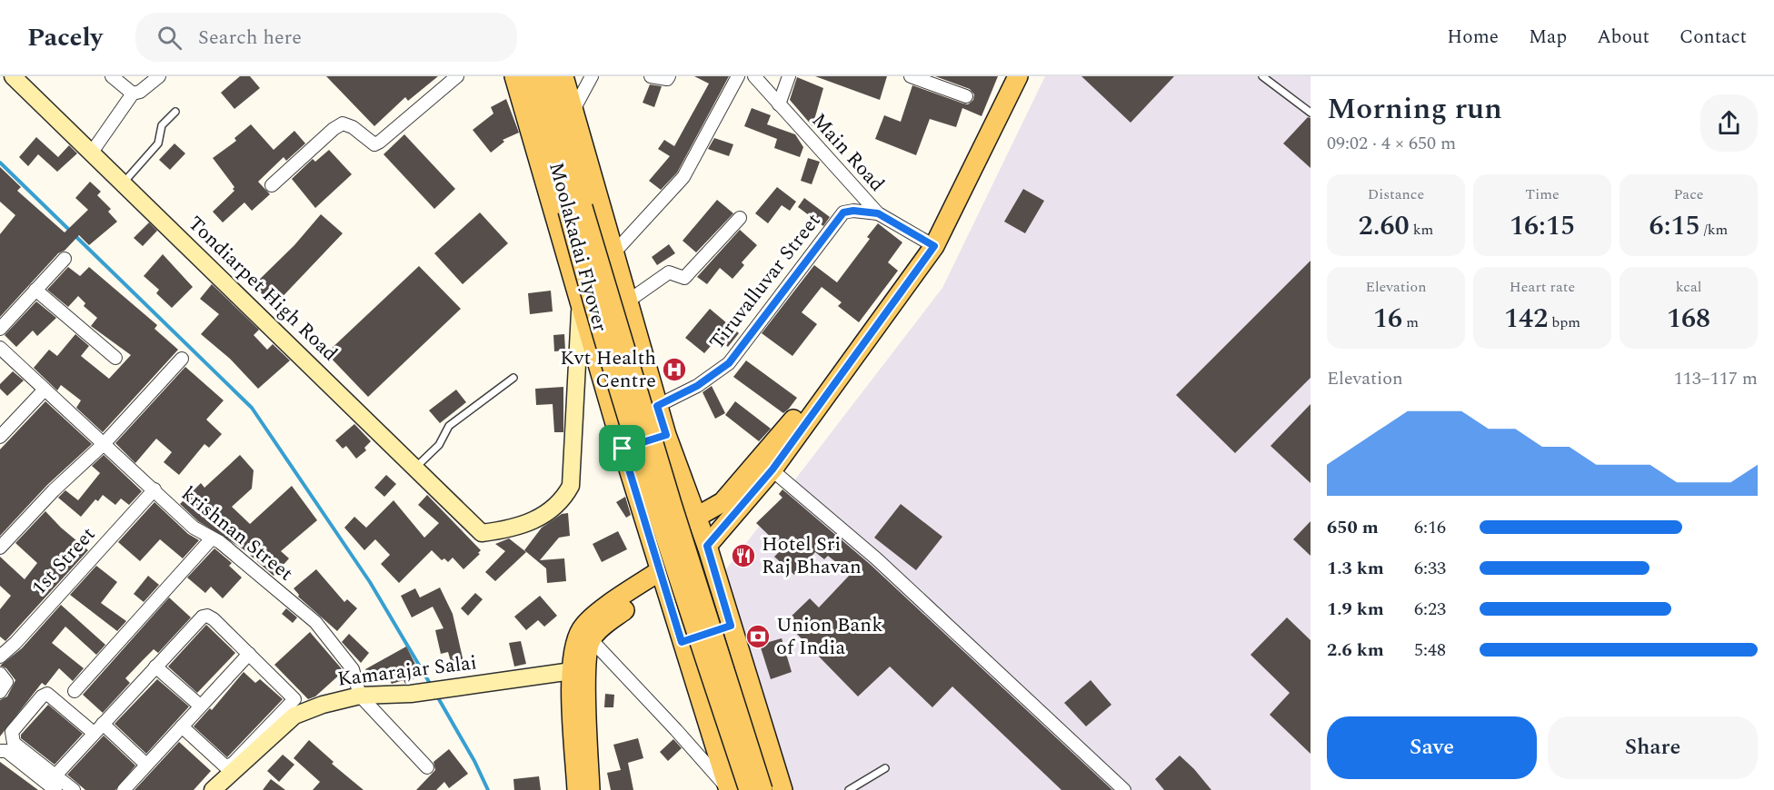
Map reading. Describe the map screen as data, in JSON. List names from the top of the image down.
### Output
{
  "streets": {
    "main road": ["Moolakadai Flyover"],
    "street": [
      "Main Road",
      "Tiruvalluvar Street",
      "Tondiarpet High Road",
      "krishnan Street",
      "1st Street",
      "Kamarajar Salai"
    ]
  },
  "crossings": [
    ["Main Road", "Tiruvalluvar Street"],
    ["krishnan Street", "1st Street"],
    ["krishnan Street", "Kamarajar Salai"]
  ],
  "places": {
    "hospital": ["Kvt Health Centre"],
    "restaurant": ["Hotel Sri Raj Bhavan"],
    "bank": ["Union Bank of India"]
  },
  "page": {
    "header": "Pacely",
    "search": "Search here",
    "nav": [
      "Home",
      "Map",
      "About",
      "Contact"
    ],
    "heading": ["Morning run", "09:02 · 4 × 650 m"],
    "stats": [
      ["Distance", "2.60 km"],
      ["Time", "16:15"],
      ["Pace", "6:15 /km"],
      ["Elevation", "16 m"],
      ["Heart rate", "142 bpm"],
      ["kcal", "168"]
    ],
    "chart": ["Elevation", "113–117 m"],
    "list": [
      {
        "name": "650 m",
        "note": "6:16"
      },
      {
        "name": "1.3 km",
        "note": "6:33"
      },
      {
        "name": "1.9 km",
        "note": "6:23"
      },
      {
        "name": "2.6 km",
        "note": "5:48"
      }
    ],
    "buttons": ["Save", "Share"]
  }
}
